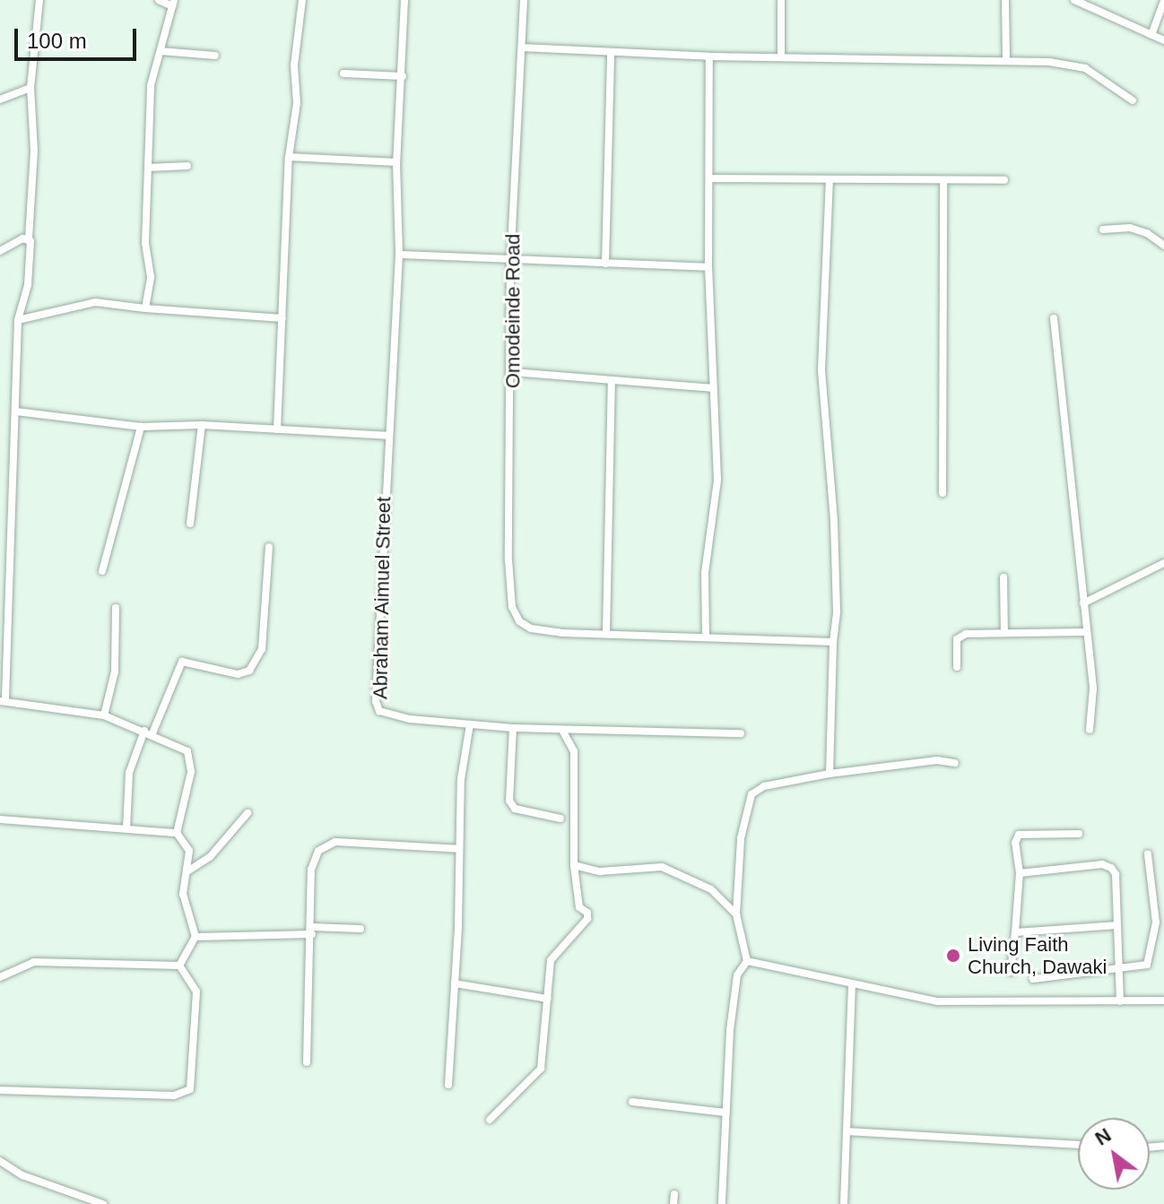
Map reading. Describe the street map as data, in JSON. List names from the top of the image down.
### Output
{
  "streets": {
    "street": ["Omodeinde Road", "Abraham Aimuel Street"]
  },
  "places": ["Living Faith Church, Dawaki"],
  "scale_bar": "100 m",
  "north": "top left"
}
